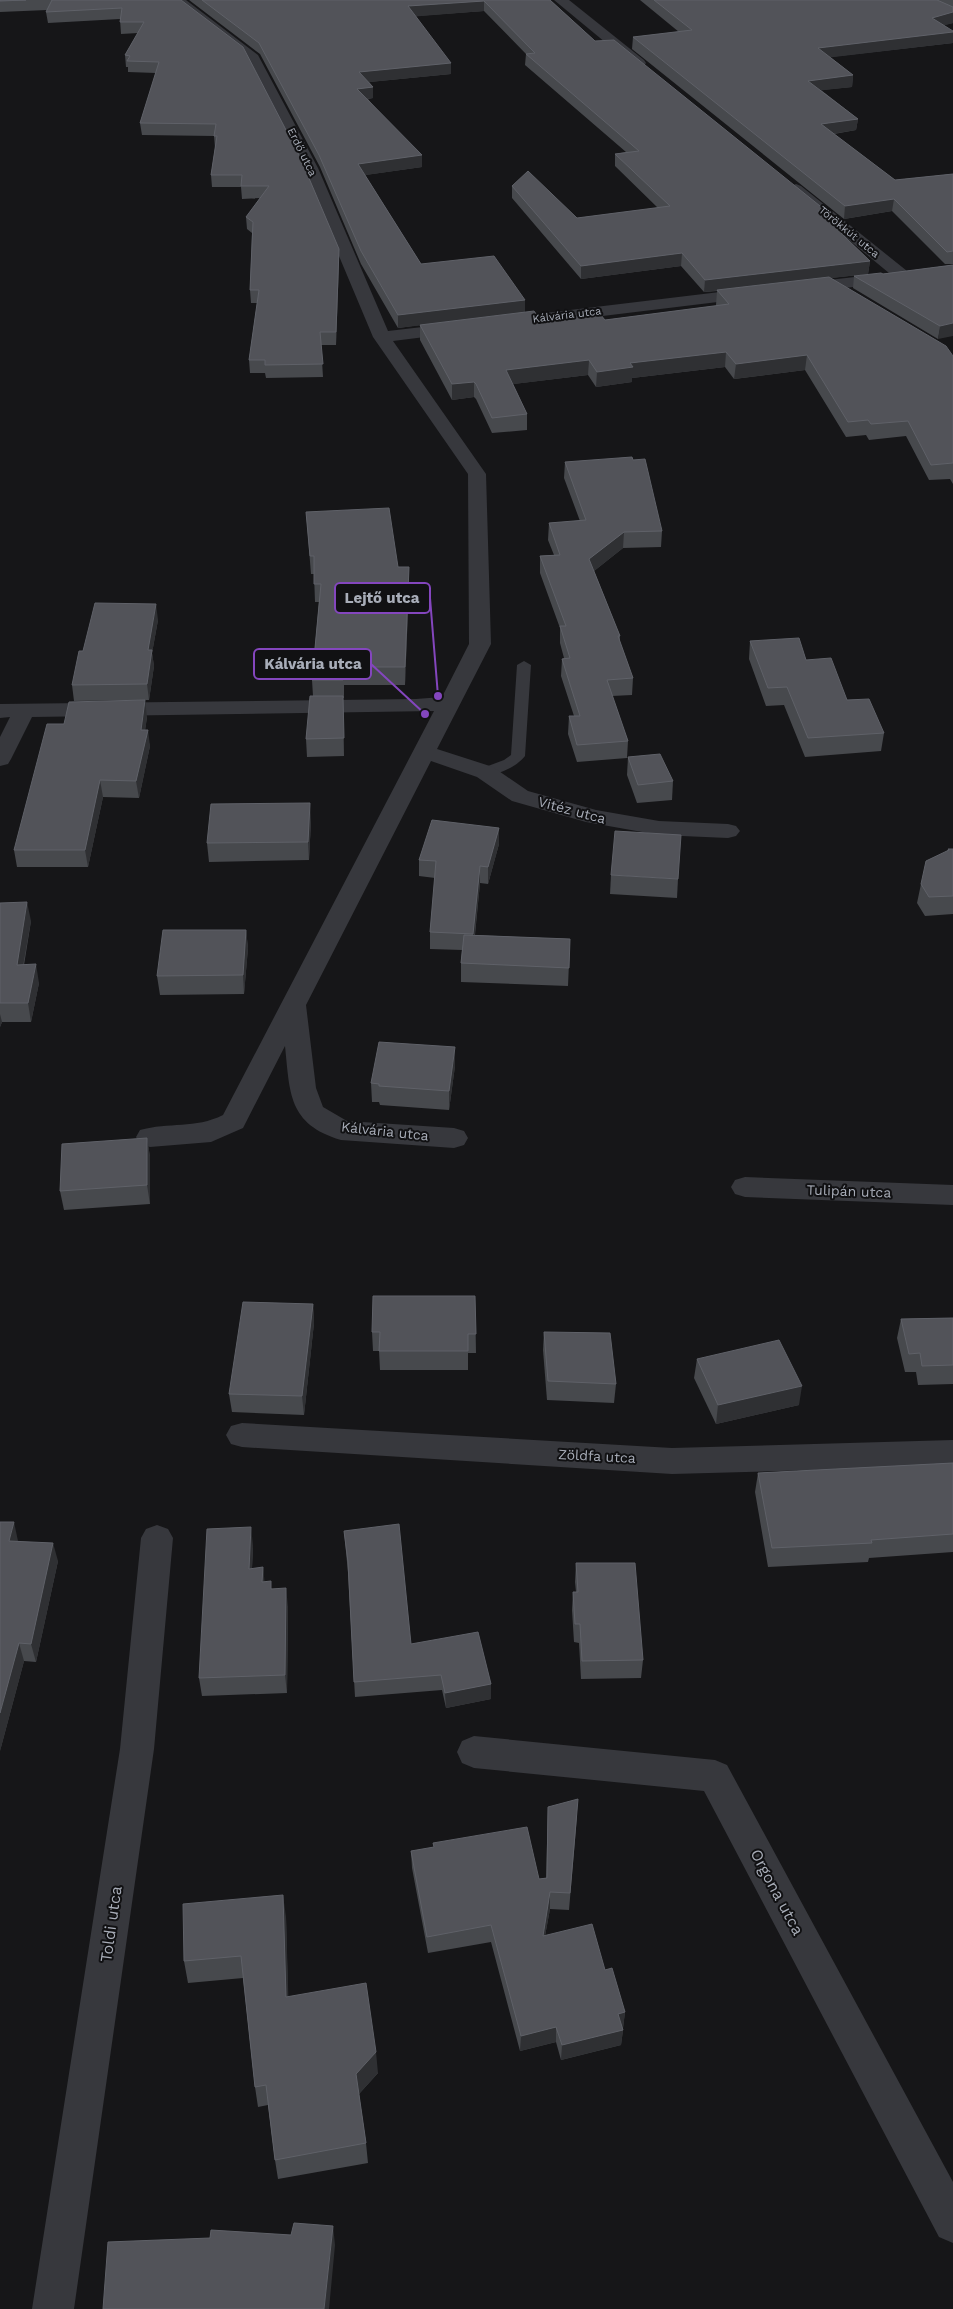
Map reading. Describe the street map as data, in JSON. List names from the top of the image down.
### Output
{
  "streets": {
    "street": [
      "Erdő utca",
      "Törökkút utca",
      "Kálvária utca",
      "Vitéz utca",
      "Tulipán utca",
      "Zöldfa utca",
      "Orgona utca",
      "Toldi utca"
    ]
  },
  "places": ["Lejtő utca", "Kálvária utca"]
}
